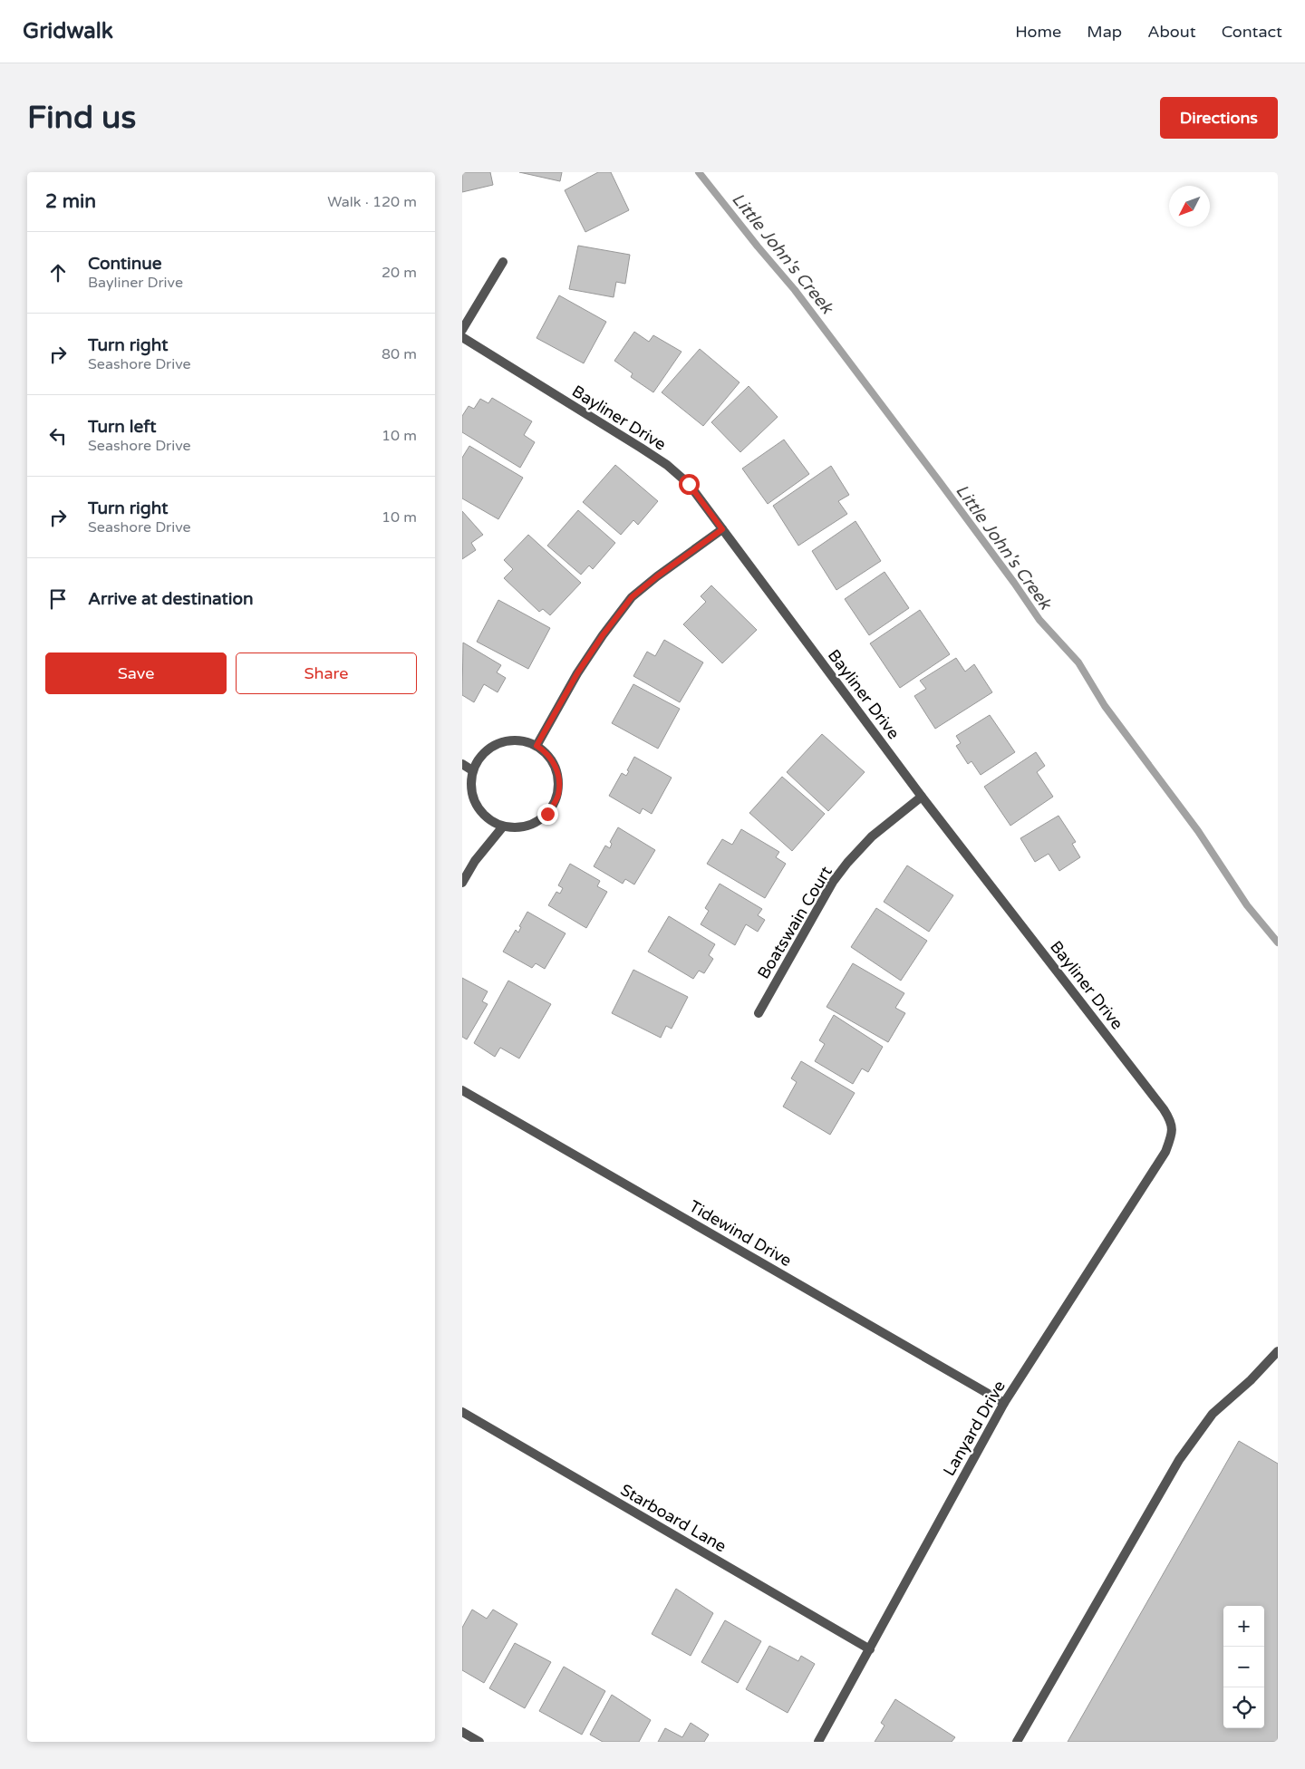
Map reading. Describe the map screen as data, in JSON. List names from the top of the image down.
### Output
{
  "streets": {
    "street": [
      "Bayliner Drive",
      "Boatswain Court",
      "Tidewind Drive",
      "Lanyard Drive",
      "Starboard Lane"
    ]
  },
  "crossings": [
    ["Bayliner Drive", "Boatswain Court"],
    ["Bayliner Drive", "Lanyard Drive"],
    ["Tidewind Drive", "Lanyard Drive"],
    ["Lanyard Drive", "Starboard Lane"]
  ],
  "water": ["Little John's Creek"],
  "north": "bottom left",
  "page": {
    "header": "Gridwalk",
    "nav": [
      "Home",
      "Map",
      "About",
      "Contact"
    ],
    "buttons": [
      "Directions",
      ["Save", "Share"]
    ],
    "title": "Find us",
    "heading": ["2 min", "Walk · 120 m"],
    "list": [
      ["Continue", "Bayliner Drive", "20 m"],
      ["Turn right", "Seashore Drive", "80 m"],
      ["Turn left", "Seashore Drive", "10 m"],
      ["Turn right", "Seashore Drive", "10 m"],
      "Arrive at destination"
    ],
    "map_buttons": ["+", "−"]
  }
}
